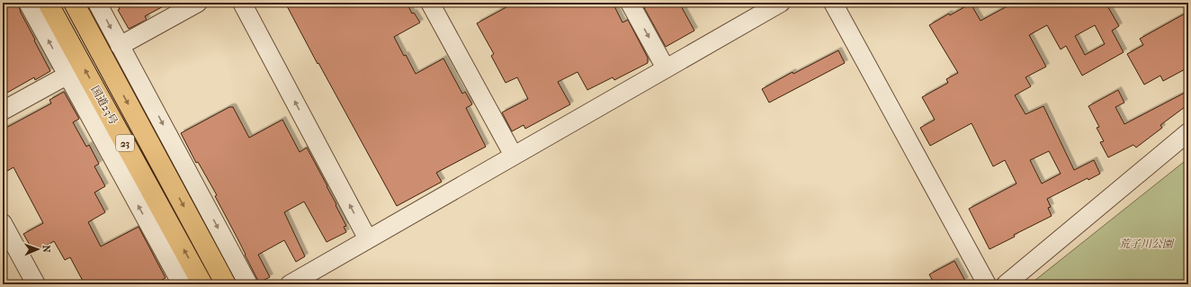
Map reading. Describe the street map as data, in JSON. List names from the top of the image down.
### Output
{
  "streets": {
    "highway": ["国道23号", "23"]
  },
  "parks": ["荒子川公園"],
  "north": "right"
}
